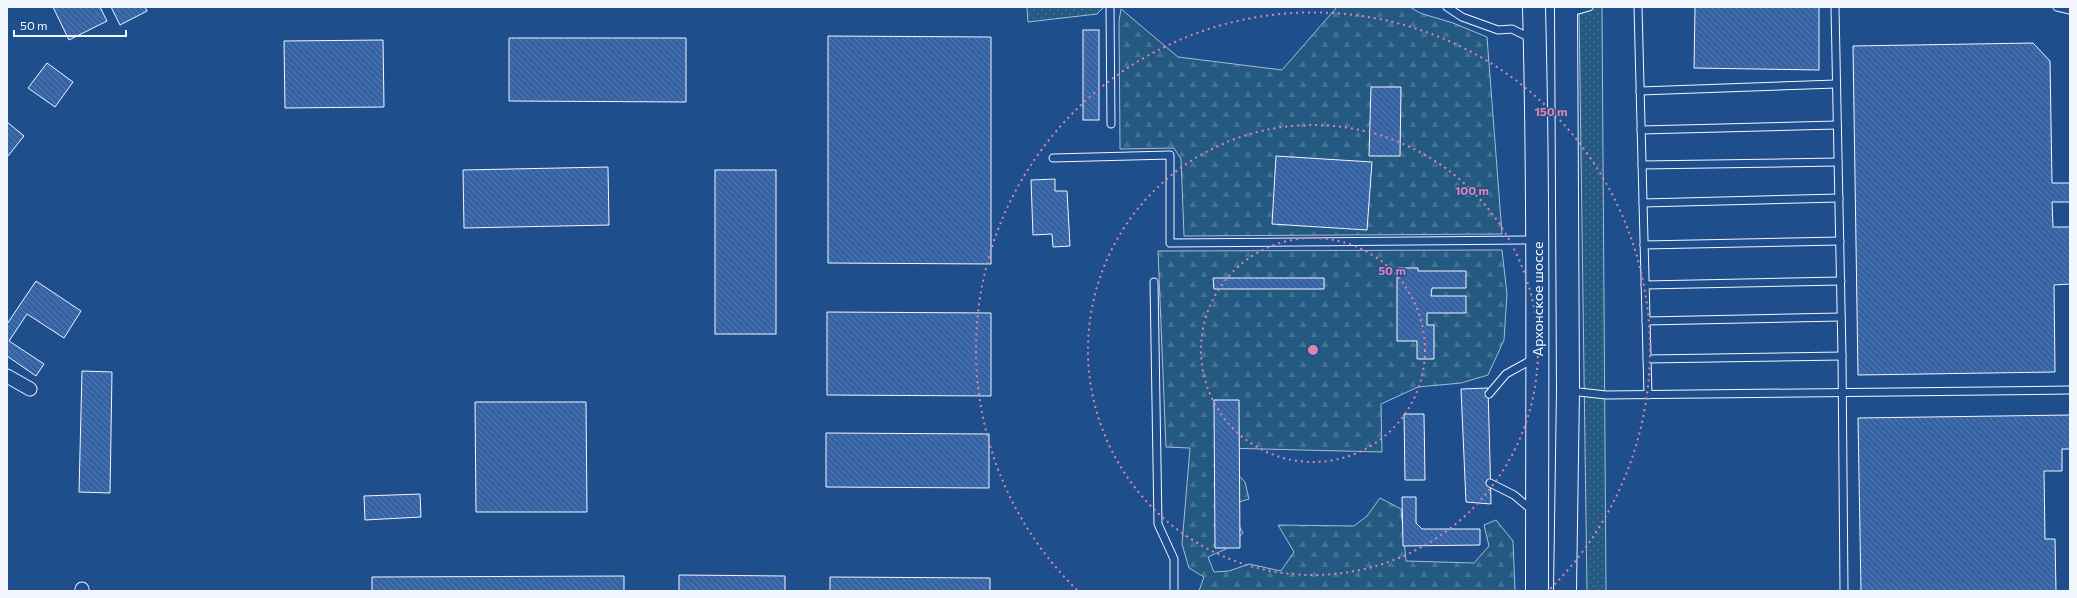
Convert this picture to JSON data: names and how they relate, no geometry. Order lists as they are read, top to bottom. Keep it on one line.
{"streets":{"highway":["Архонское шоссе"]},"scale_bar":"50 m","rings":["150 m","100 m","50 m"]}
